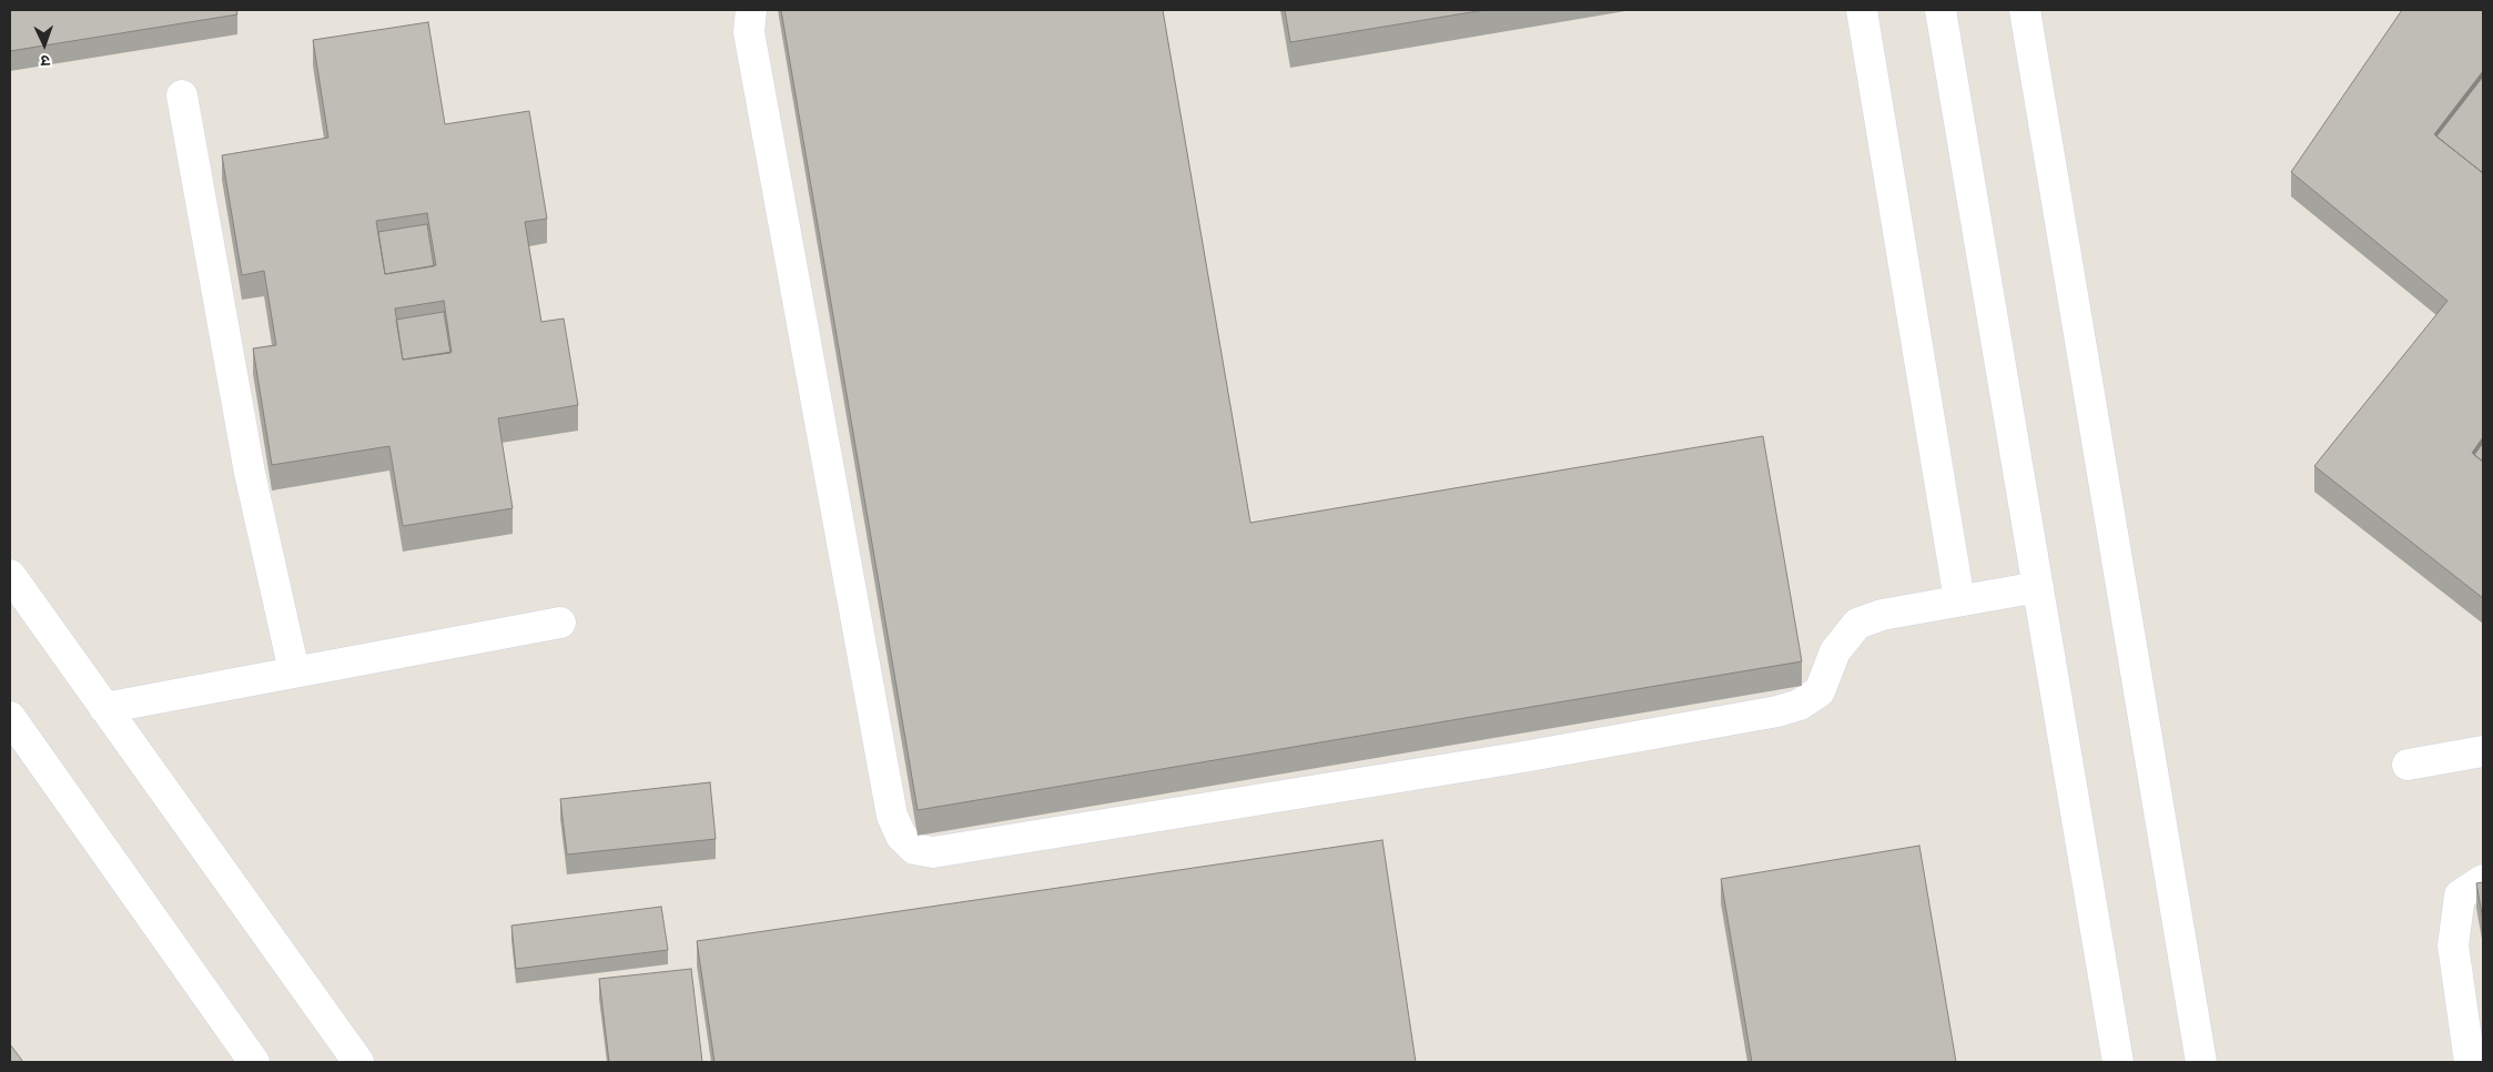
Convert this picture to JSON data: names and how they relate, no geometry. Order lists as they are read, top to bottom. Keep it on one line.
{"north":"bottom"}
